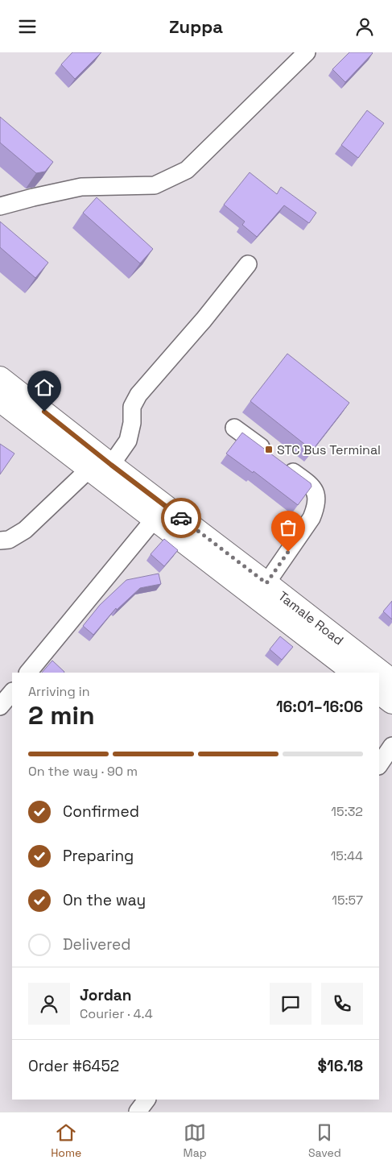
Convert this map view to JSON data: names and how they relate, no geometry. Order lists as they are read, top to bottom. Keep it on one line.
{"streets":{"highway":["Tamale Road"]},"places":{"transit":["STC Bus Terminal"]},"page":{"header":"Zuppa","heading":["2 min","Arriving in","16:01–16:06"],"panel":["Jordan","Courier · 4.4","Order #6452","$16.18"],"bar":"On the way · 90 m","list":[["Confirmed","15:32"],["Preparing","15:44"],["On the way","15:57"],"Delivered"],"tabs":["Home","Map","Saved"]}}
